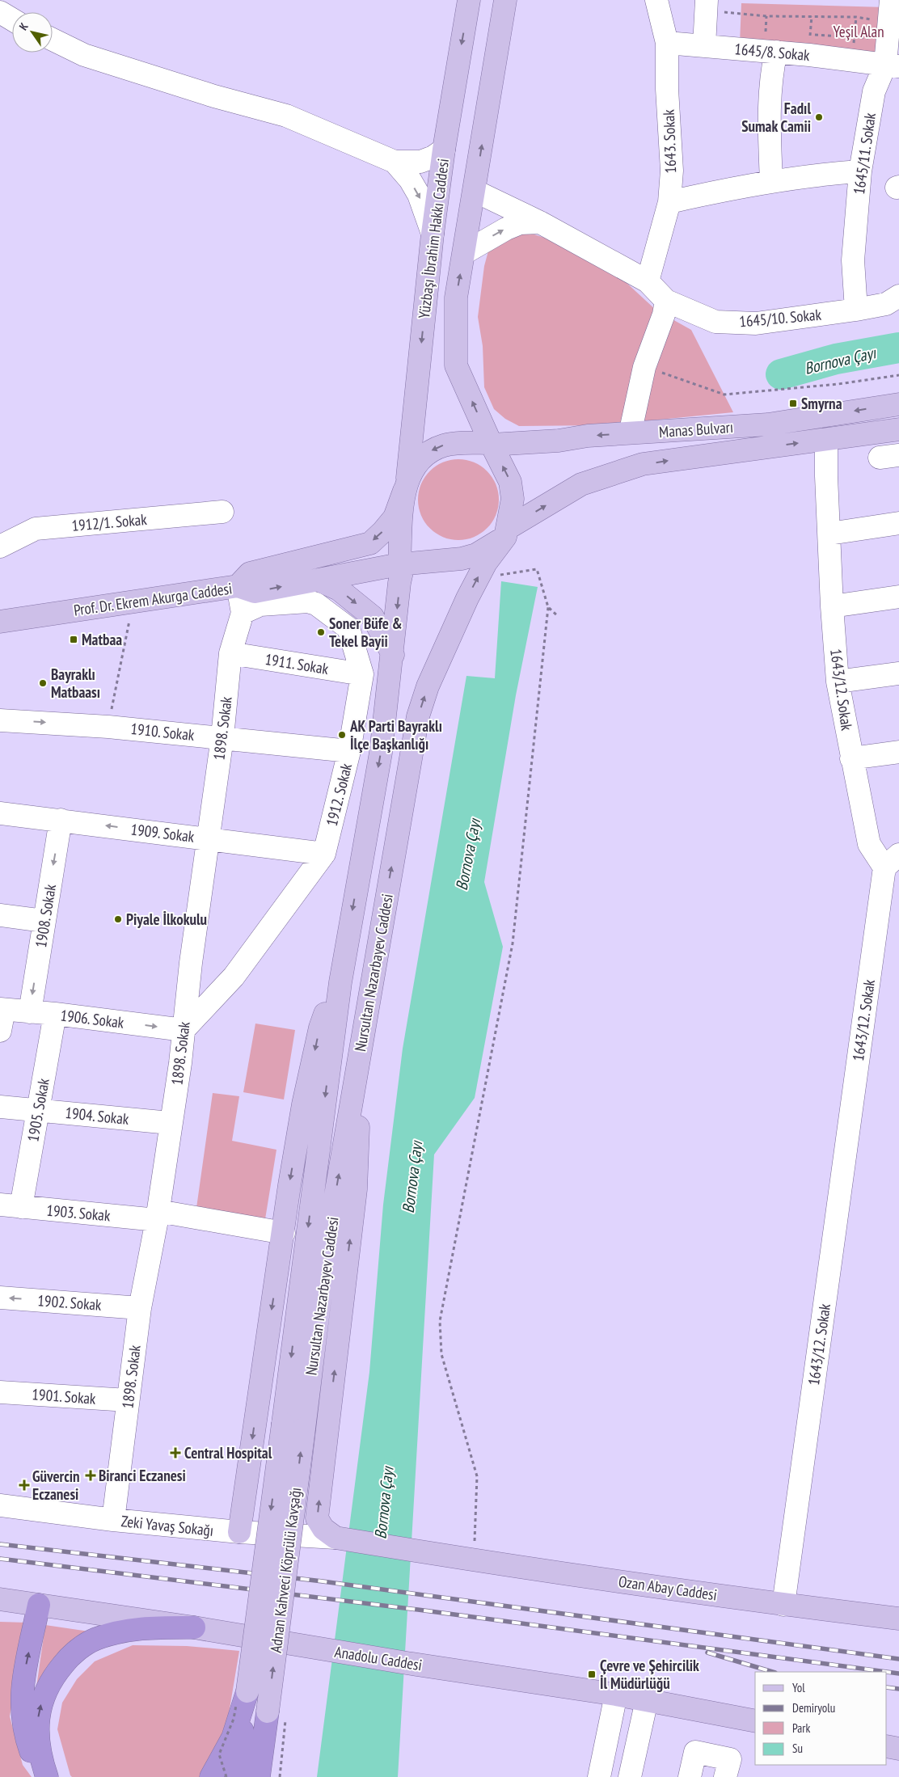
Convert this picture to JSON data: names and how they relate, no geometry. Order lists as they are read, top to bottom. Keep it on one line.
{"streets":{"main road":["Yüzbaşı İbrahim Hakkı Caddesi","Manas Bulvarı","Prof. Dr. Ekrem Akurga Caddesi","Nursultan Nazarbayev Caddesi","Adnan Kahveci Köprülü Kavşağı","Ozan Abay Caddesi","Anadolu Caddesi"],"street":["1645/8. Sokak","1643. Sokak","1645/11. Sokak","1645/10. Sokak","1912/1. Sokak","1911. Sokak","1643/12. Sokak","1898. Sokak","1910. Sokak","1912. Sokak","1909. Sokak","1908. Sokak","1906. Sokak","1905. Sokak","1904. Sokak","1903. Sokak","1902. Sokak","1901. Sokak","Zeki Yavaş Sokağı"]},"crossings":[["1645/8. Sokak","1643. Sokak"],["1645/8. Sokak","1645/11. Sokak"],["1643. Sokak","1645/10. Sokak"],["1645/11. Sokak","1645/10. Sokak"],["Yüzbaşı İbrahim Hakkı Caddesi","1645/10. Sokak"],["Yüzbaşı İbrahim Hakkı Caddesi","Manas Bulvarı"],["Yüzbaşı İbrahim Hakkı Caddesi","Prof. Dr. Ekrem Akurga Caddesi"],["Yüzbaşı İbrahim Hakkı Caddesi","Nursultan Nazarbayev Caddesi"],["Manas Bulvarı","Prof. Dr. Ekrem Akurga Caddesi"],["Manas Bulvarı","1643/12. Sokak"],["Manas Bulvarı","Nursultan Nazarbayev Caddesi"],["Prof. Dr. Ekrem Akurga Caddesi","1898. Sokak"],["Prof. Dr. Ekrem Akurga Caddesi","Nursultan Nazarbayev Caddesi"],["1911. Sokak","1898. Sokak"],["1911. Sokak","1912. Sokak"],["1643/12. Sokak","Ozan Abay Caddesi"],["1898. Sokak","1910. Sokak"],["1898. Sokak","1912. Sokak"],["1898. Sokak","1909. Sokak"],["1898. Sokak","1906. Sokak"],["1898. Sokak","1904. Sokak"],["1898. Sokak","1903. Sokak"],["1898. Sokak","1902. Sokak"],["1898. Sokak","1901. Sokak"],["1898. Sokak","Zeki Yavaş Sokağı"],["1910. Sokak","1912. Sokak"],["1912. Sokak","1909. Sokak"],["1912. Sokak","1906. Sokak"],["1909. Sokak","1908. Sokak"],["1908. Sokak","1906. Sokak"],["Nursultan Nazarbayev Caddesi","Adnan Kahveci Köprülü Kavşağı"],["1906. Sokak","1905. Sokak"],["1905. Sokak","1904. Sokak"],["1905. Sokak","1903. Sokak"],["Zeki Yavaş Sokağı","Ozan Abay Caddesi"]],"one_way":["1909. Sokak","1908. Sokak","1906. Sokak","1902. Sokak"],"water":["Bornova Çayı"],"parks":["Yeşil Alan"],"places":{"other":["Fadıl Sumak Camii","Soner Büfe & Tekel Bayii","Bayraklı Matbaası","AK Parti Bayraklı İlçe Başkanlığı","Piyale İlkokulu"],"transit":["Smyrna","Matbaa","Çevre ve Şehircilik İl Müdürlüğü"],"health":["Central Hospital","Biranci Eczanesi","Güvercin Eczanesi"]},"legend":["Yol","Demiryolu","Park","Su"],"north":"top left"}
